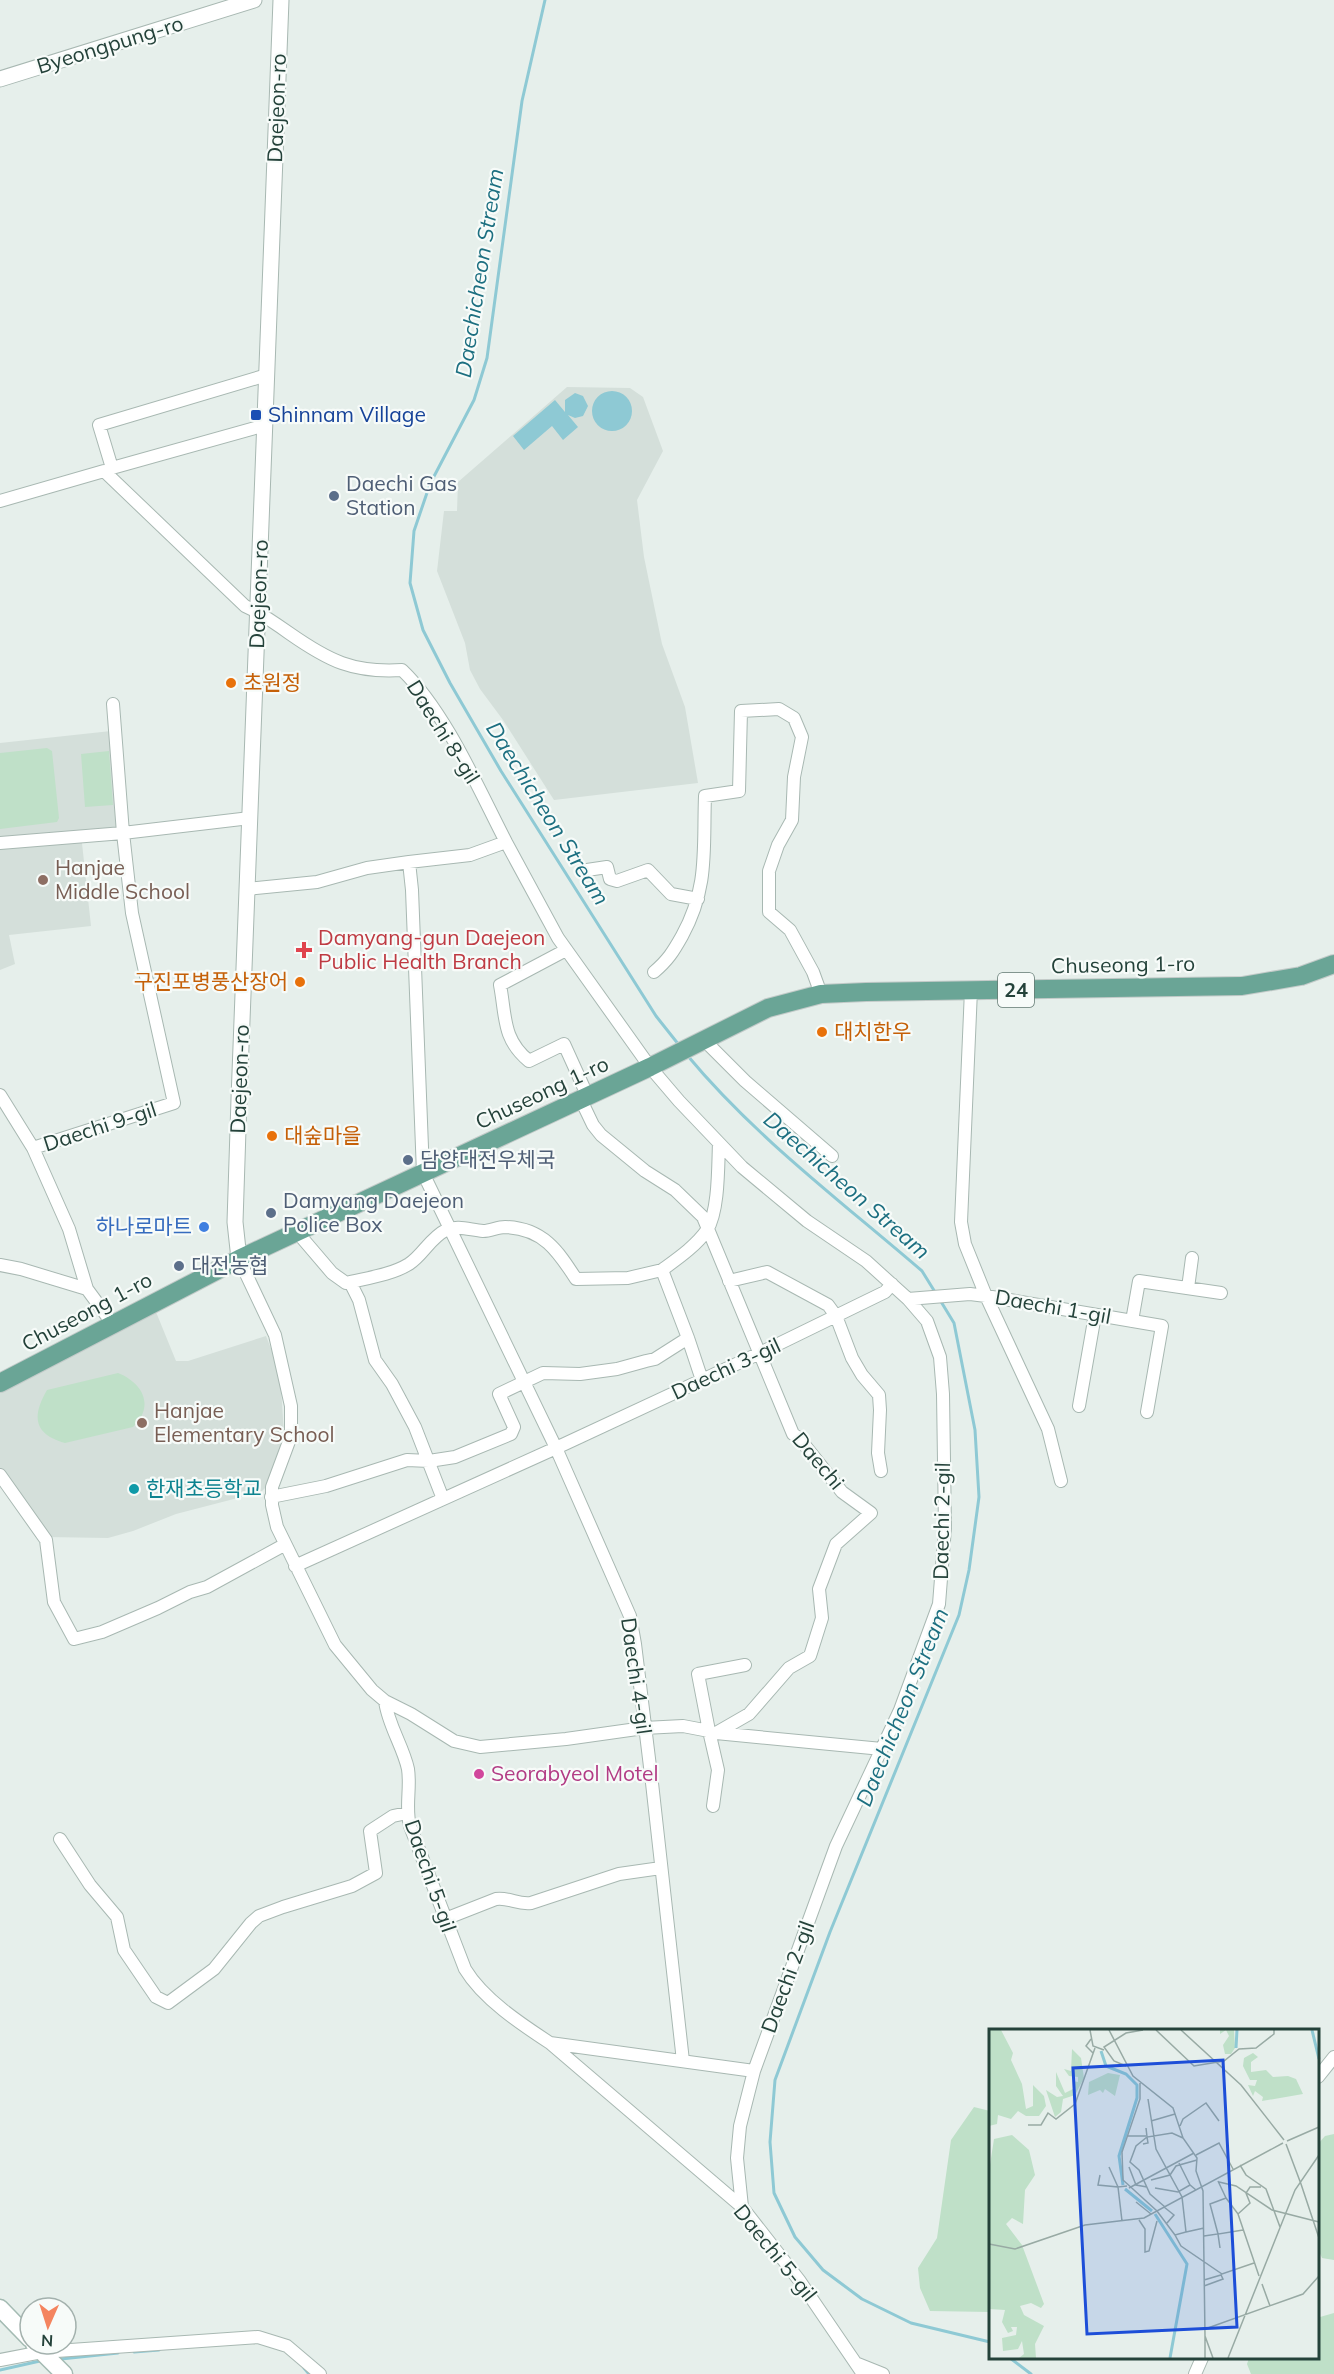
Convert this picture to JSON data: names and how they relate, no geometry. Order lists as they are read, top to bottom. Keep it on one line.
{"streets":{"main road":["Chuseong 1-ro","24"],"street":["Byeongpung-ro","Daejeon-ro","Daechi 8-gil","Daechi 9-gil","Daechi 1-gil","Daechi 3-gil","Daechi","Daechi 2-gil","Daechi 4-gil","Daechi 5-gil"]},"crossings":[["Daejeon-ro","Daechi 8-gil"],["Daejeon-ro","Chuseong 1-ro"],["Daechi 8-gil","Chuseong 1-ro"],["Daechi 8-gil","24"],["Daechi 8-gil","Daechi"],["Daechi 8-gil","Daechi 2-gil"],["Chuseong 1-ro","24"],["Chuseong 1-ro","Daechi 9-gil"],["Chuseong 1-ro","Daechi 1-gil"],["Chuseong 1-ro","Daechi"],["Chuseong 1-ro","Daechi 2-gil"],["Chuseong 1-ro","Daechi 4-gil"],["24","Daechi 2-gil"],["Daechi 3-gil","Daechi"],["Daechi 3-gil","Daechi 2-gil"],["Daechi 3-gil","Daechi 4-gil"],["Daechi 2-gil","Daechi 5-gil"]],"water":["Daechicheon Stream"],"places":{"transit":["Shinnam Village"],"other":["Daechi Gas Station","초원정","Hanjae Middle School","구진포병풍산장어","대치한우","대숲마을","담양대전우체국","Damyang Daejeon Police Box","하나로마트","대전농협","Hanjae Elementary School","한재초등학교","Seorabyeol Motel"],"health":["Damyang-gun Daejeon Public Health Branch"]},"north":"bottom"}
